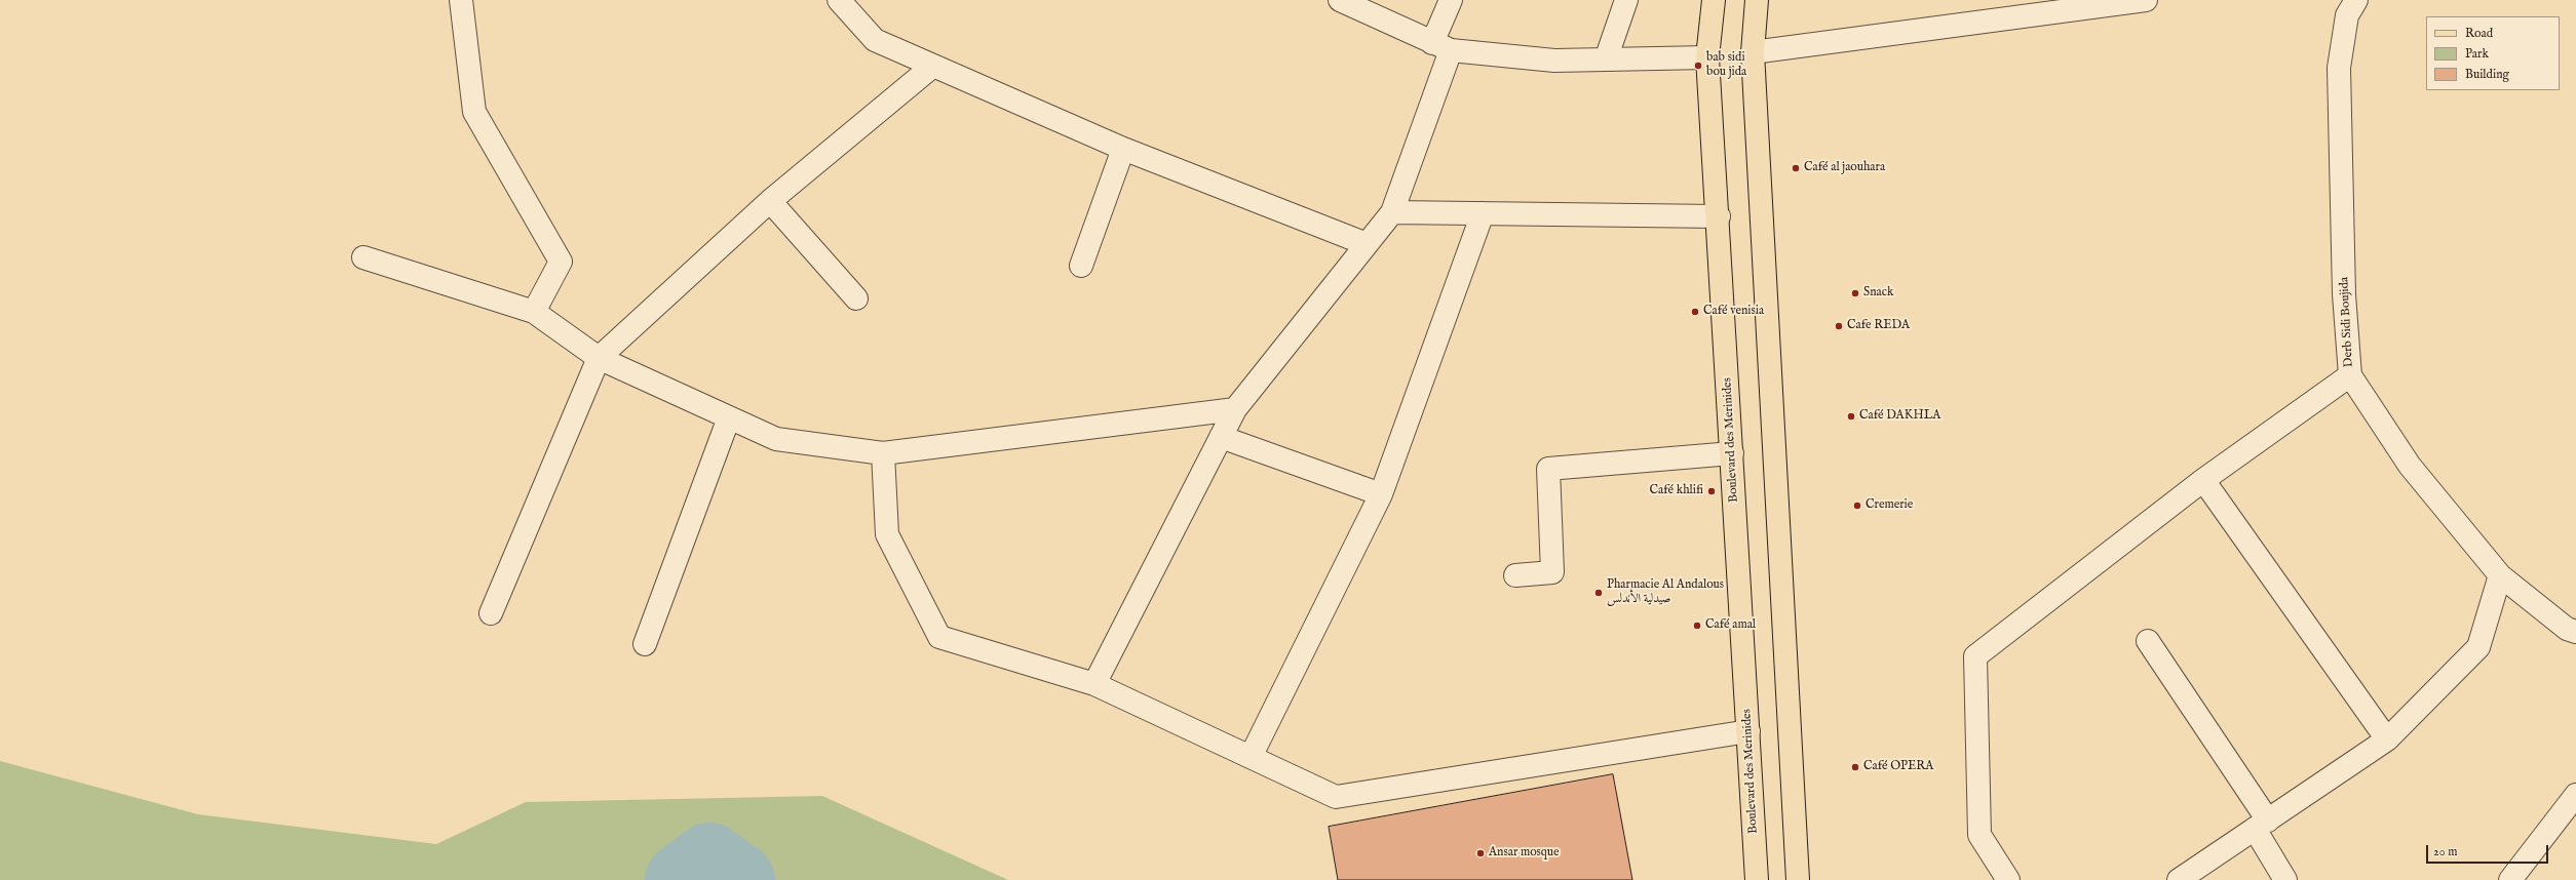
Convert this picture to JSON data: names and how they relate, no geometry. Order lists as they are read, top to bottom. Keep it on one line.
{"streets":{"main road":["Boulevard des Merinides"],"street":["Derb Sidi Boujida"]},"places":["bab sidi bou jida","Café al jaouhara","Snack","Café venisia","Cafe REDA","Café DAKHLA","Café khlifi","Cremerie","Pharmacie Al Andalous صيدلية الأندلس","Café amal","Café OPERA","Ansar mosque"],"legend":["Road","Park","Building"],"scale_bar":"20 m"}
